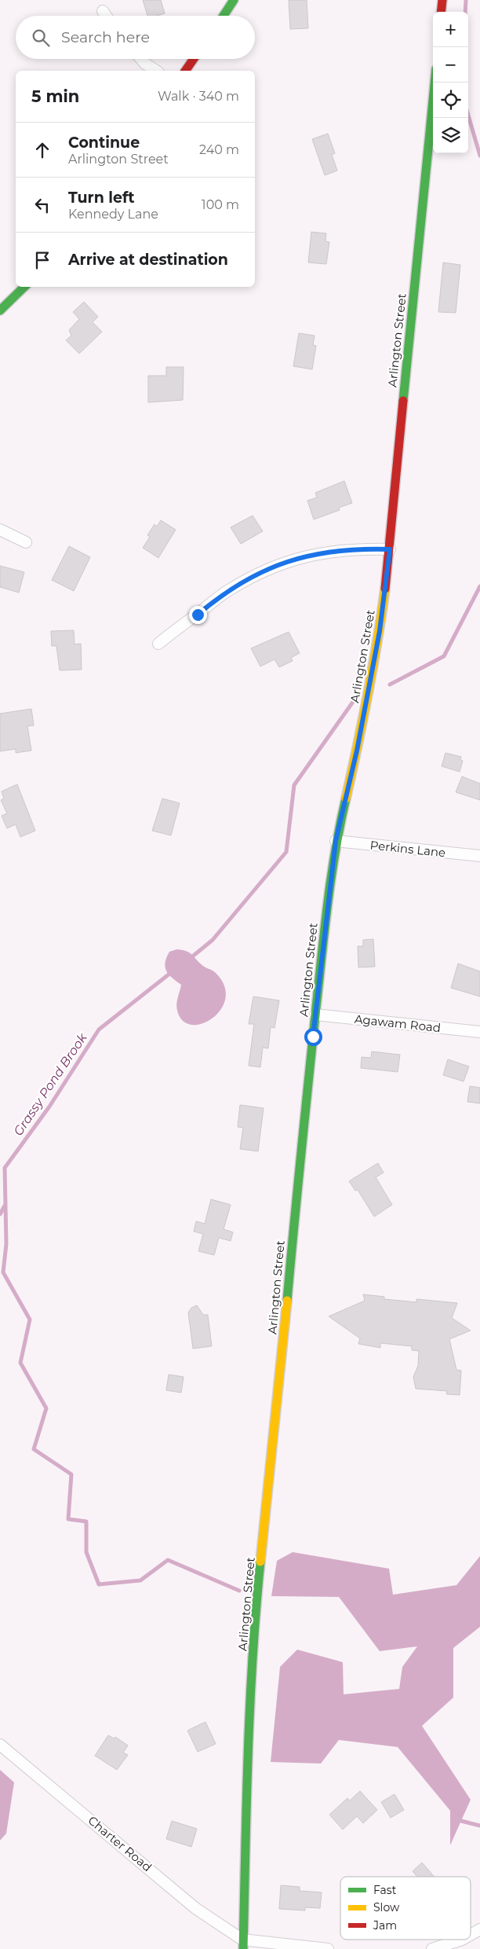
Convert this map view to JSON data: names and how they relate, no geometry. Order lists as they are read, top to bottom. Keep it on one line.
{"streets":{"street":["Arlington Street","Perkins Lane","Agawam Road","Charter Road"]},"crossings":[["Arlington Street","Perkins Lane"],["Arlington Street","Agawam Road"],["Arlington Street","Charter Road"]],"water":["Grassy Pond Brook"],"legend":["Fast","Slow","Jam"],"page":{"map_buttons":["+","−"],"search":"Search here","heading":["5 min","Walk · 340 m"],"list":[["Continue","Arlington Street","240 m"],["Turn left","Kennedy Lane","100 m"],"Arrive at destination"]}}
